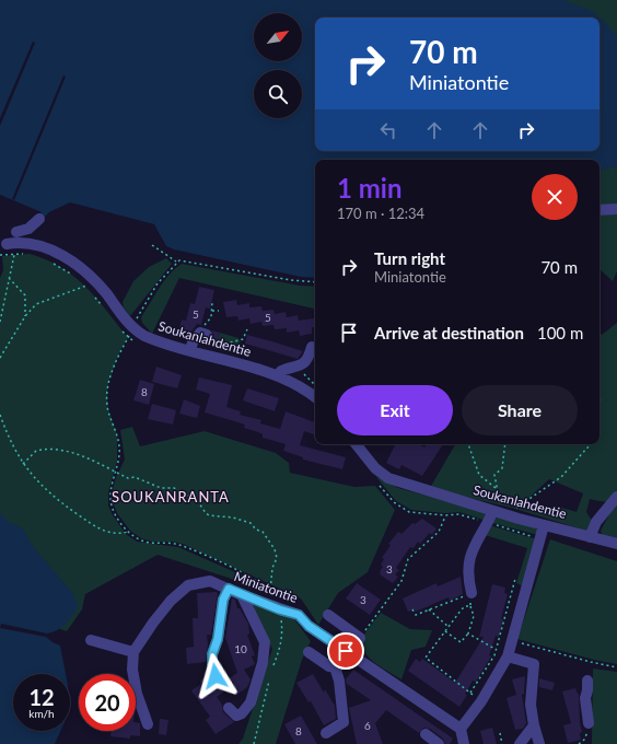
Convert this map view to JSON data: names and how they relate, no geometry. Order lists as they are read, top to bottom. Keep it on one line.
{"streets":{"street":["Soukanlahdentie","Miniatontie"]},"crossings":[["Soukanlahdentie","Miniatontie"]],"districts":["SOUKANRANTA"],"house_numbers":["5","5","8","3","3","10","6","8"],"north":"top right","page":{"turn":["70 m","Miniatontie"],"heading":["1 min","170 m · 12:34"],"list":[{"name":"Turn right","note":"Miniatontie","value":"70 m"},{"name":"Arrive at destination","value":"100 m"}],"buttons":["Exit","Share"],"speed":"12 km/h","limit":"20"}}
